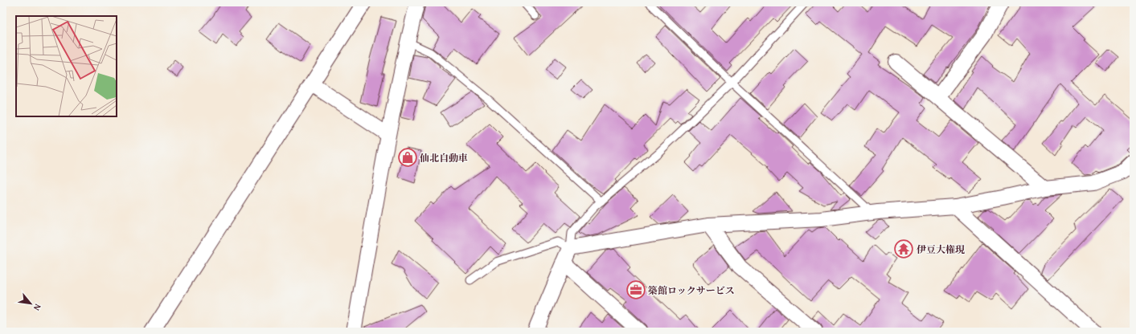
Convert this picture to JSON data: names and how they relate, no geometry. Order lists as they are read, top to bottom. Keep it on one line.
{"places":{"shop":["仙北自動車"],"temple":["伊豆大権現"],"office":["築館ロックサービス"]},"north":"bottom right"}
